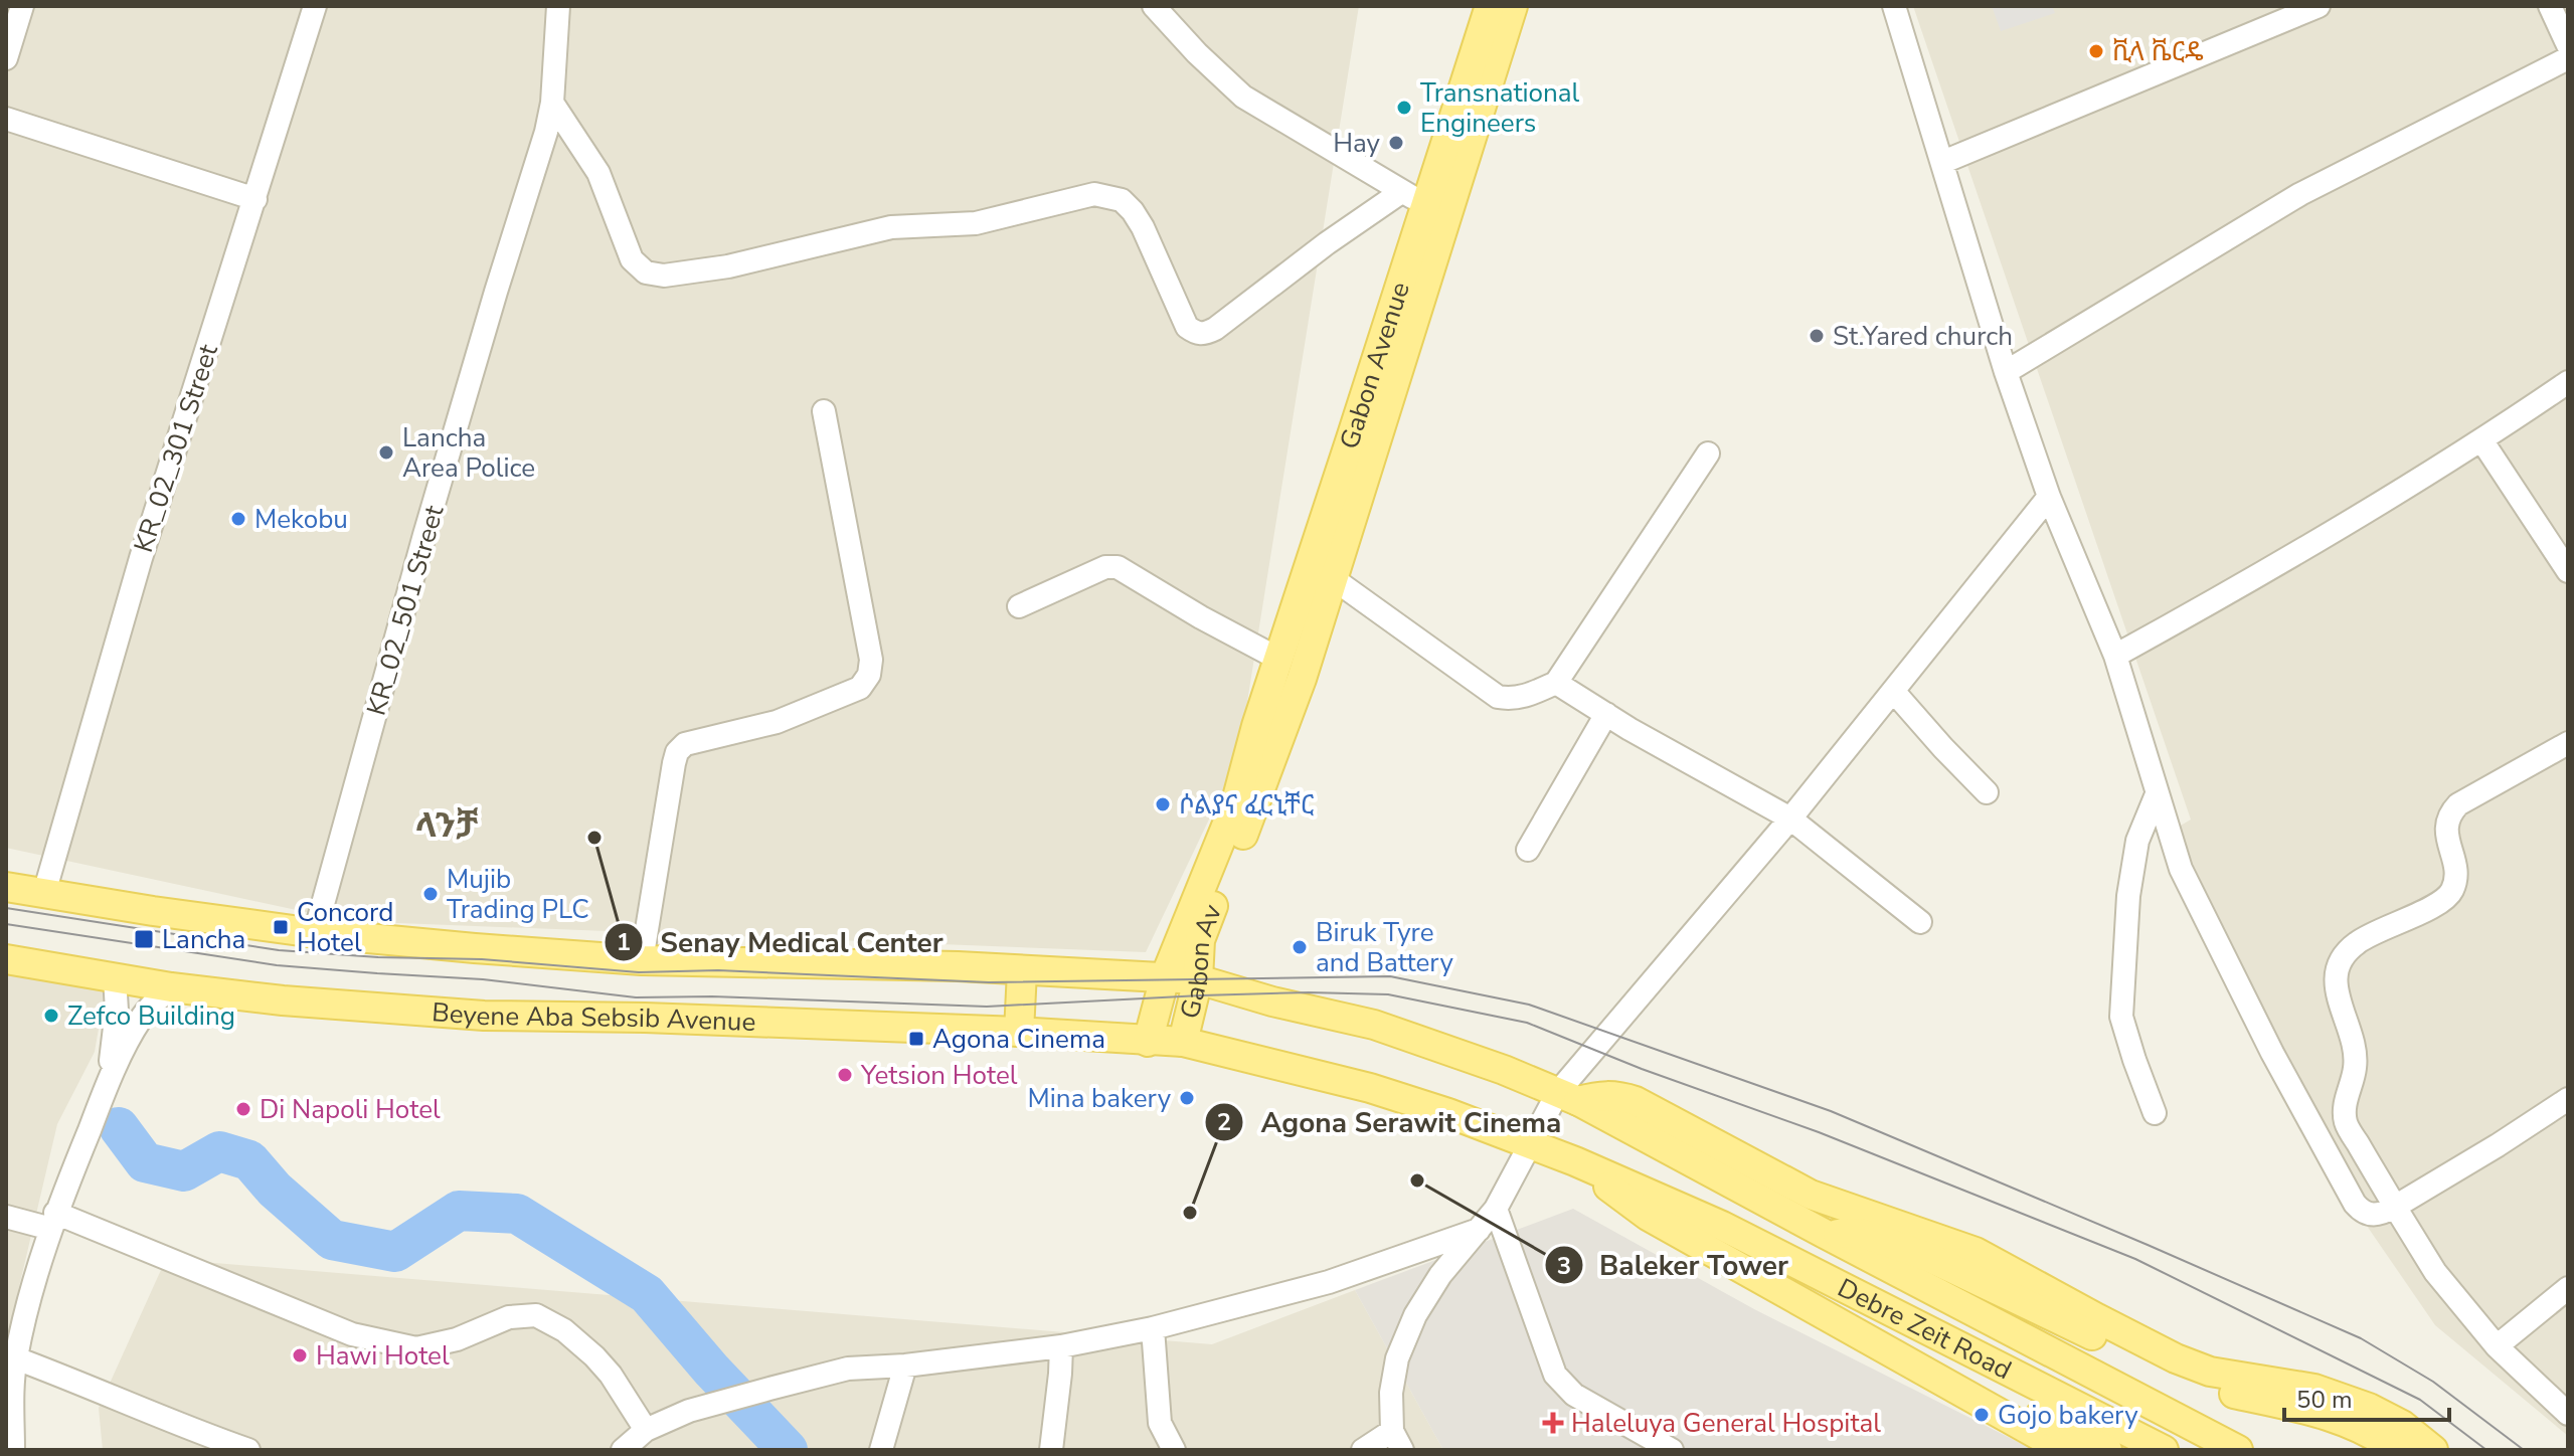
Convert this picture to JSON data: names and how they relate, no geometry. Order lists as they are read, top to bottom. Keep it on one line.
{"streets":{"main road":["Gabon Avenue","Gabon Av","Beyene Aba Sebsib Avenue","Debre Zeit Road"],"street":["KR_02_301 Street","KR_02_501 Street"]},"crossings":[["Gabon Avenue","Gabon Av"],["Gabon Av","Beyene Aba Sebsib Avenue"],["Gabon Av","Debre Zeit Road"],["Beyene Aba Sebsib Avenue","Debre Zeit Road"]],"districts":["ላንቻ"],"places":{"other":["ቪላ ቬርዴ","Transnational Engineers","Hay","St.Yared church","Lancha Area Police","Mekobu","ሶልያና ፈርኒቸር","Senay Medical Center","Mujib Trading PLC","Biruk Tyre and Battery","Zefco Building","Yetsion Hotel","Mina bakery","Di Napoli Hotel","Baleker Tower","Agona Serawit Cinema","Hawi Hotel","Gojo bakery"],"transit":["Concord Hotel","Lancha","Agona Cinema"],"health":["Haleluya General Hospital"]},"scale_bar":"50 m"}
